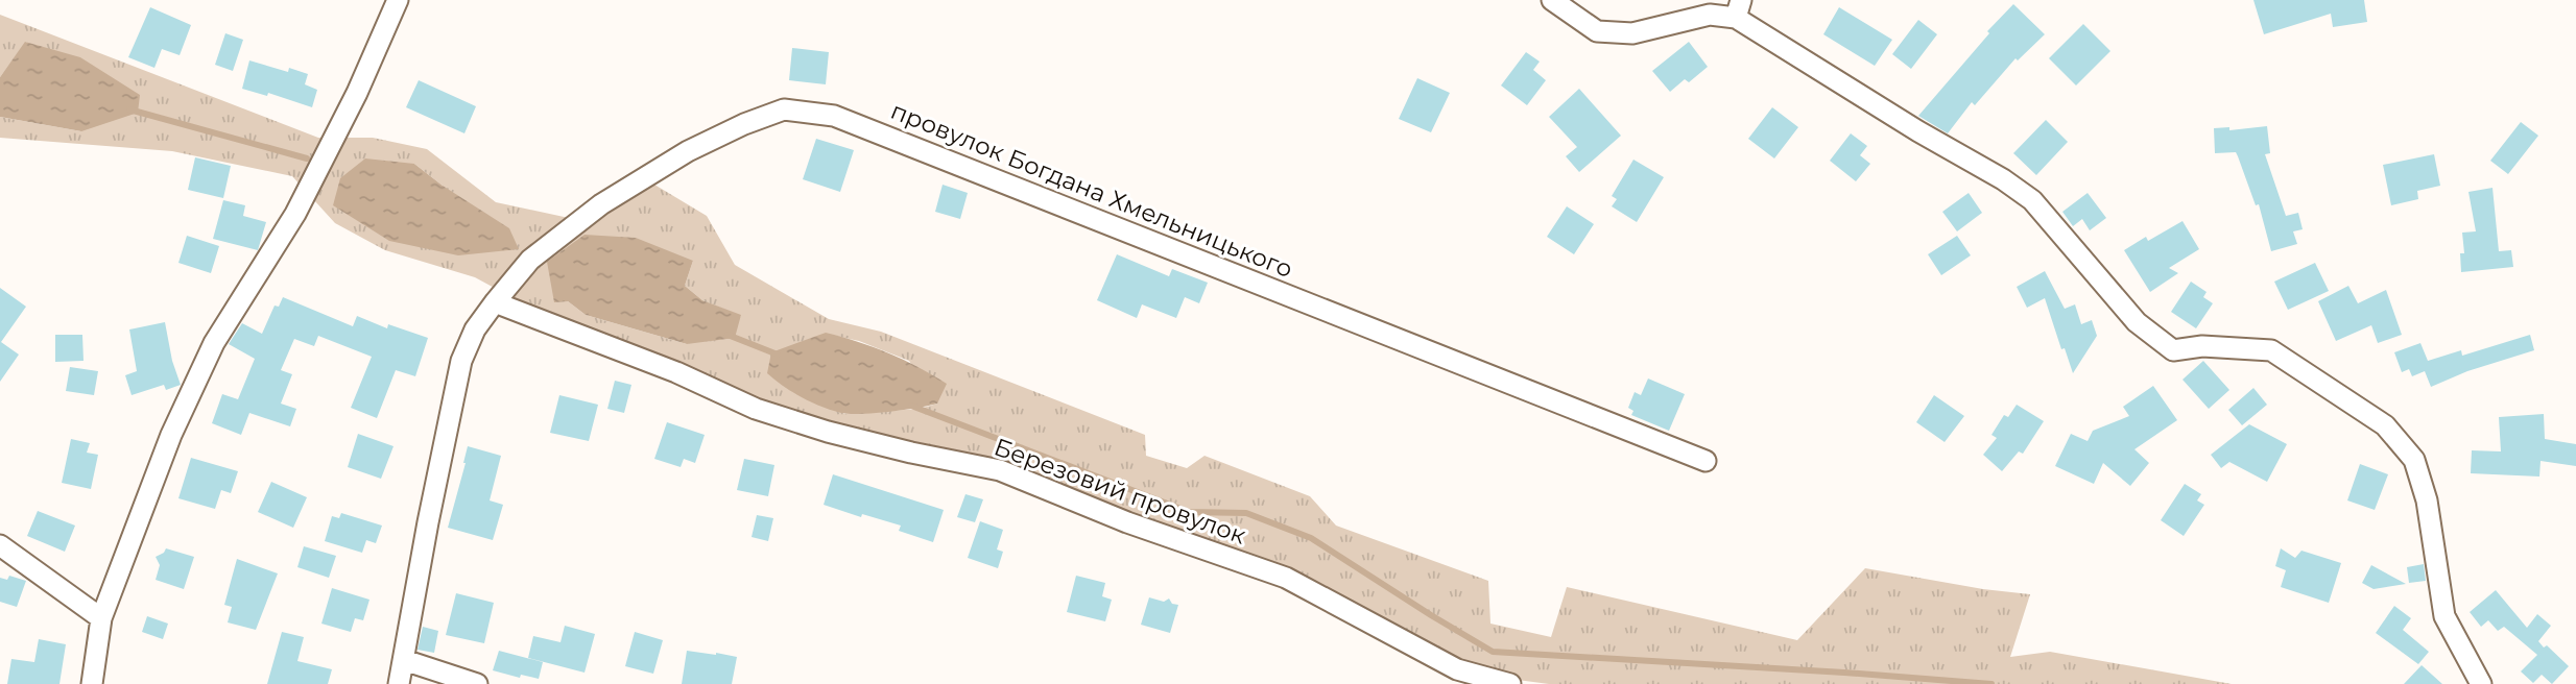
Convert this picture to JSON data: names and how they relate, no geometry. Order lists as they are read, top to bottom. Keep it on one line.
{"streets":{"street":["провулок Богдана Хмельницького","Березовий провулок"]},"crossings":[["провулок Богдана Хмельницького","Березовий провулок"]]}
